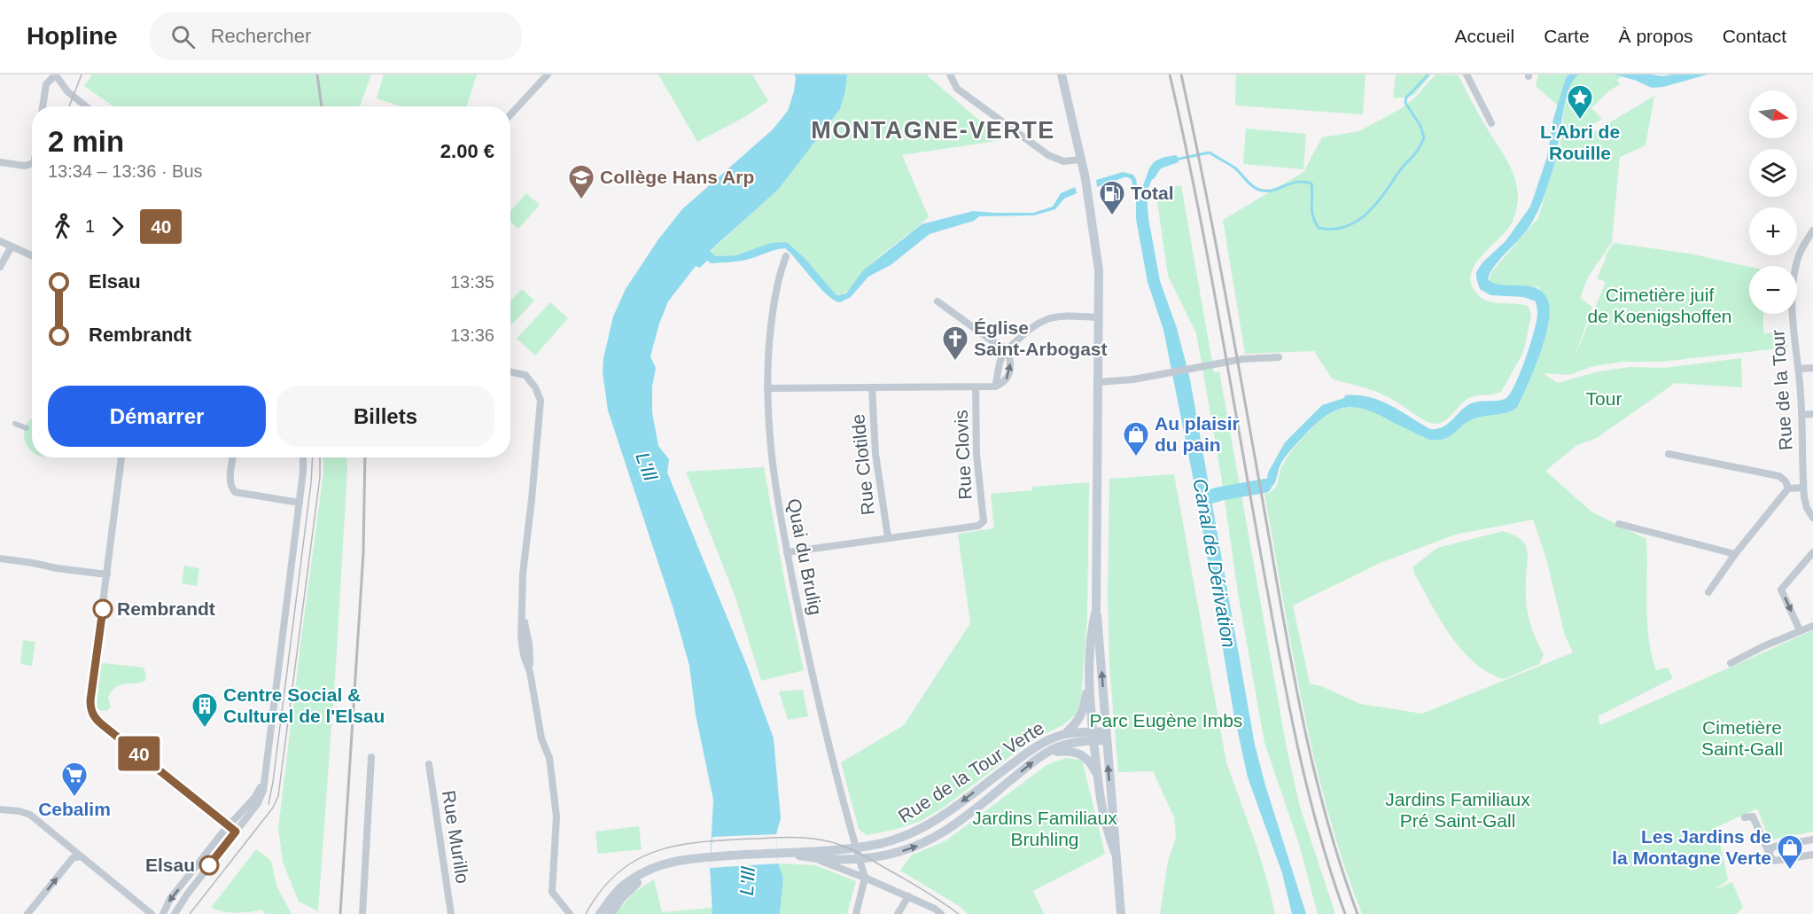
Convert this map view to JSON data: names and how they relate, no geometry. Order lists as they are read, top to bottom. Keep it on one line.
{"streets":{"main road":["Rue de la Tour Verte"],"street":["Rue de la Tour","Rue Clovis","Rue Clotilde","Quai du Brulig","Rue Murillo"]},"crossings":[["Rue Clovis","Rue Clotilde"],["Quai du Brulig","Rue de la Tour Verte"]],"districts":["MONTAGNE-VERTE"],"water":["L'Ill","Canal de Dérivation"],"parks":["Cimetière juif de Koenigshoffen","Tour","Parc Eugène Imbs","Cimetière Saint-Gall","Jardins Familiaux Pré Saint-Gall","Jardins Familiaux Bruhling"],"places":{"place":["L'Abri de Rouille"],"school or university":["Collège Hans Arp"],"fuel station":["Total"],"church":["Église Saint-Arbogast"],"shop":["Au plaisir du pain","Les Jardins de la Montagne Verte"],"other":["Rembrandt","Elsau"],"building":["Centre Social & Culturel de l'Elsau"],"supermarket":["Cebalim"]},"lines":["bus line 40"],"north":"right","page":{"header":"Hopline","search":"Rechercher","nav":["Accueil","Carte","À propos","Contact"],"on_map":"40","map_buttons":["+","−"],"heading":["2 min","13:34 – 13:36 · Bus","2.00 €"],"legs":["1","40"],"list":[{"name":"Elsau","value":"13:35"},{"name":"Rembrandt","value":"13:36"}],"buttons":["Démarrer","Billets"]}}
